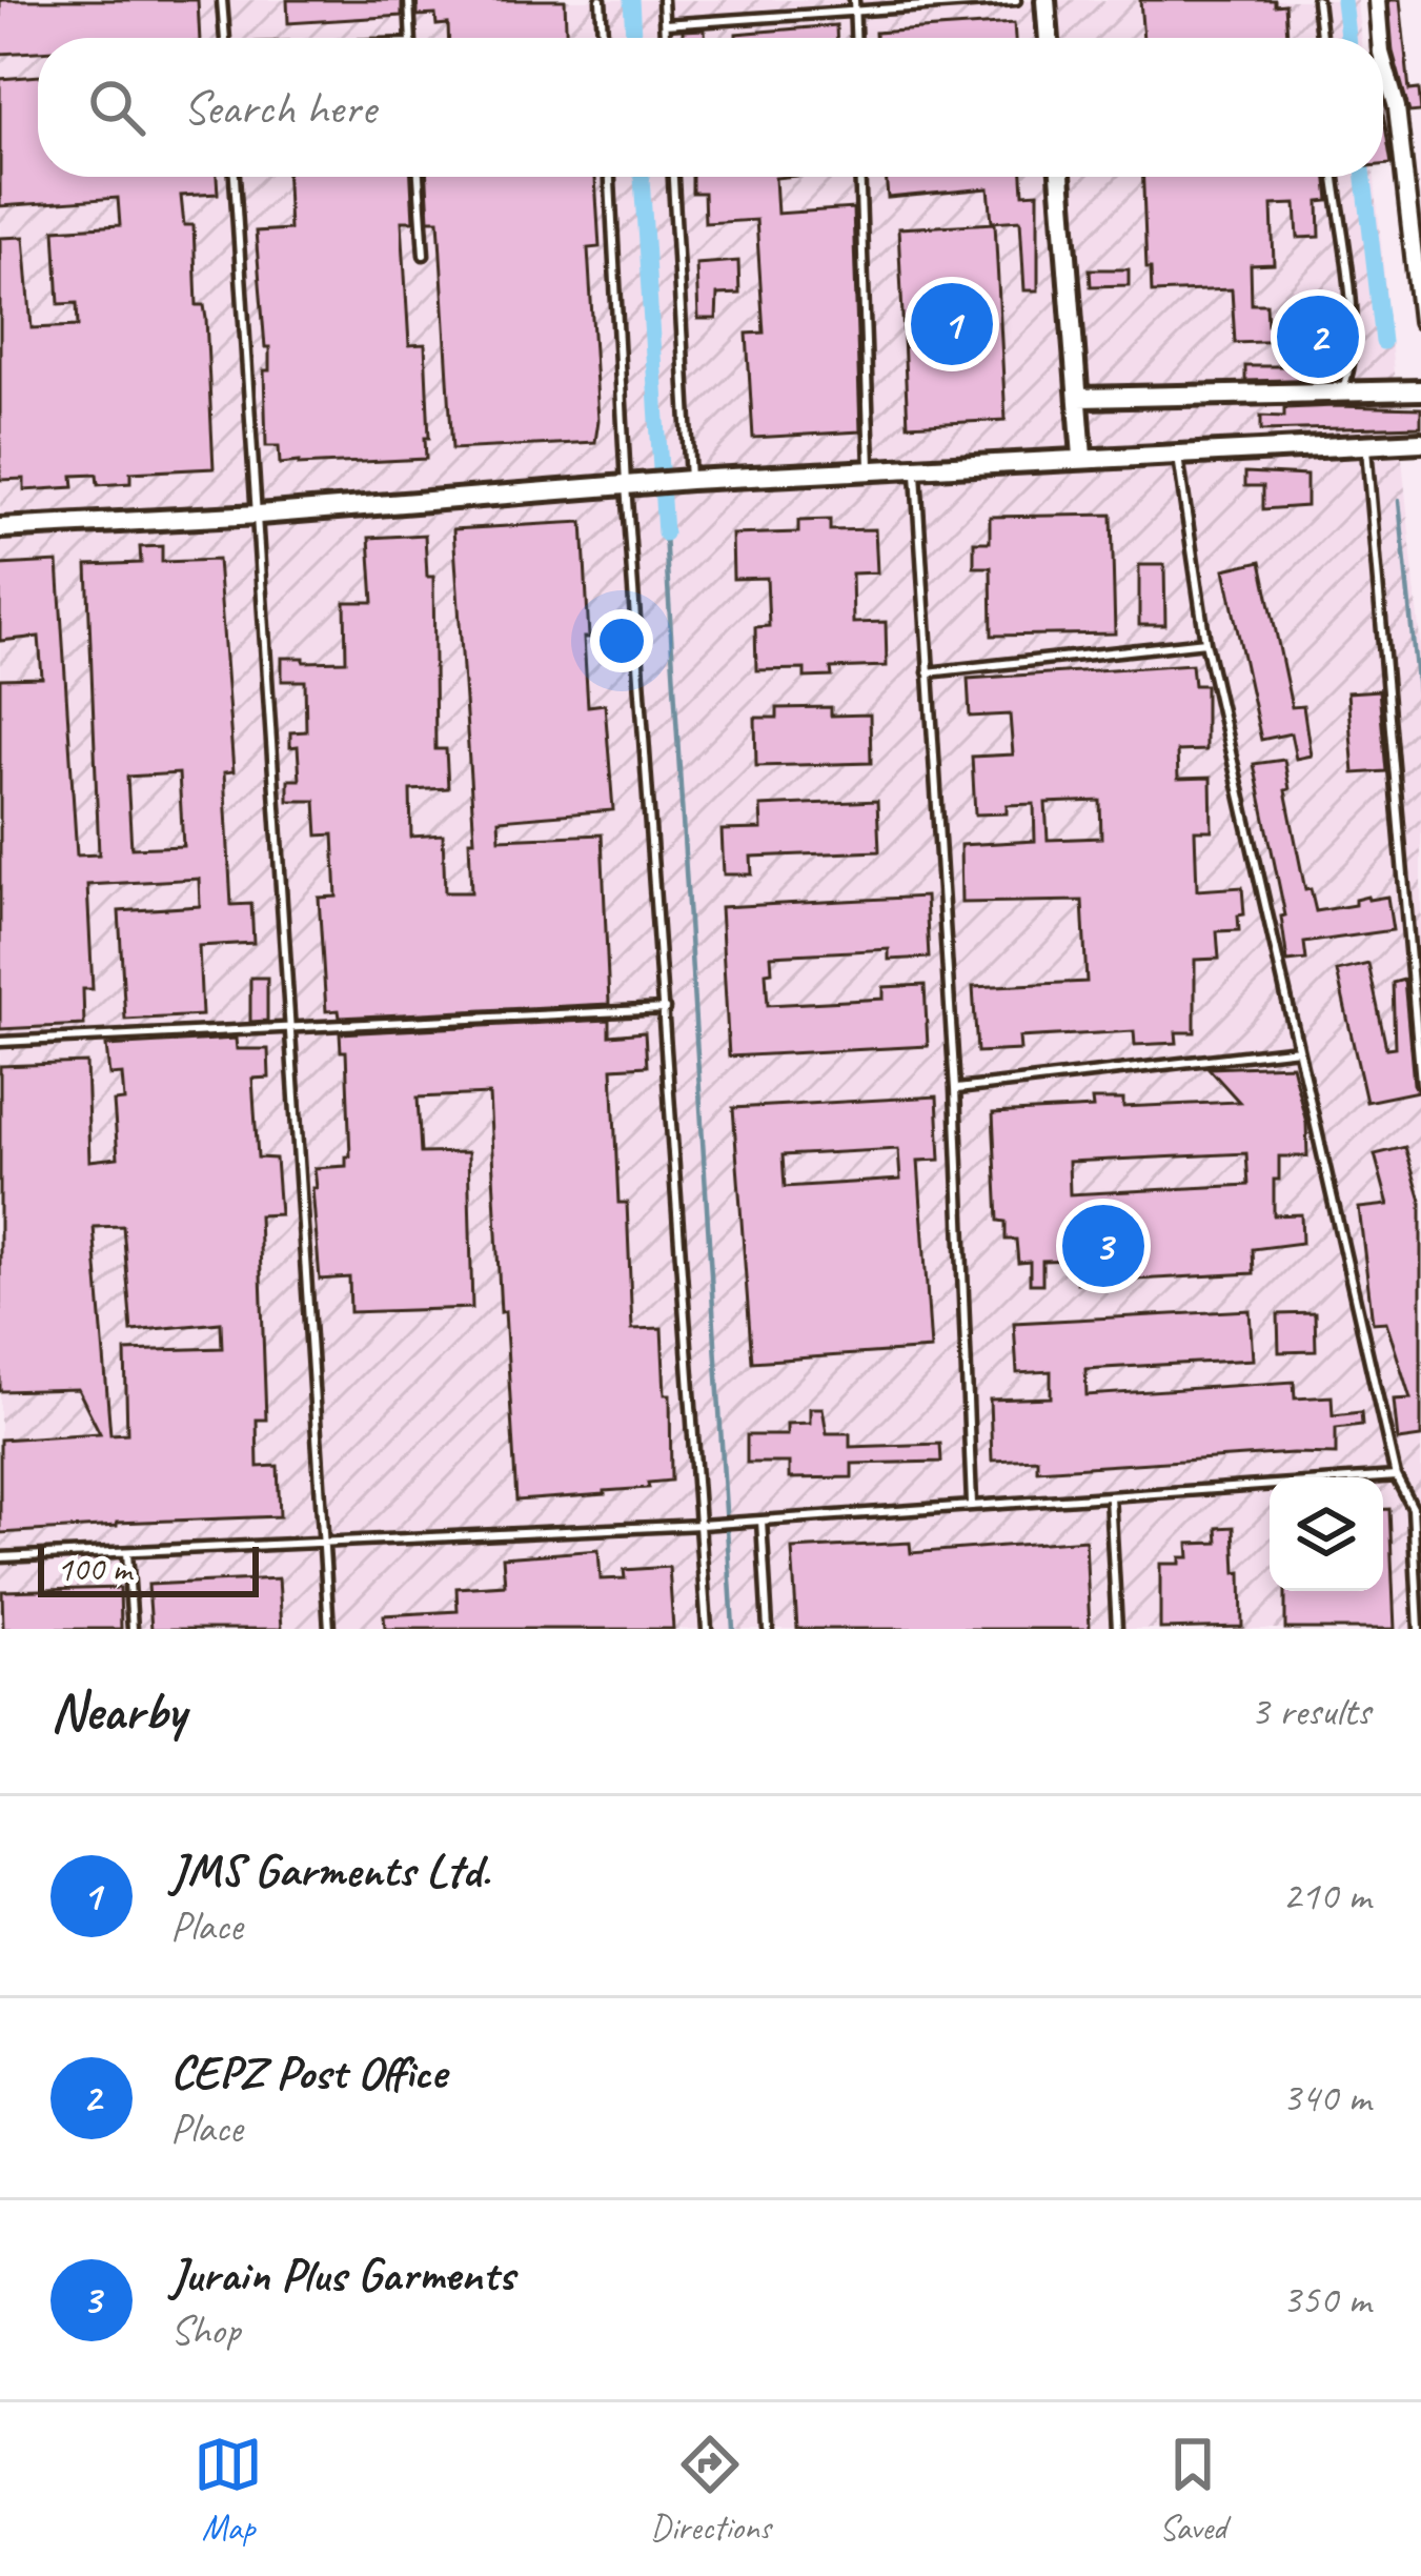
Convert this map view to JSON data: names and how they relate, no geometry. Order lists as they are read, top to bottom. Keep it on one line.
{"scale_bar":"100 m","page":{"search":"Search here","pins":["1","2","3"],"scale":"100 m","heading":["Nearby","3 results"],"list":[{"mark":"1","name":"JMS Garments Ltd.","note":"Place","value":"210 m"},{"mark":"2","name":"CEPZ Post Office","note":"Place","value":"340 m"},{"mark":"3","name":"Jurain Plus Garments","note":"Shop","value":"350 m"}],"nav":["Map","Directions","Saved"]}}
